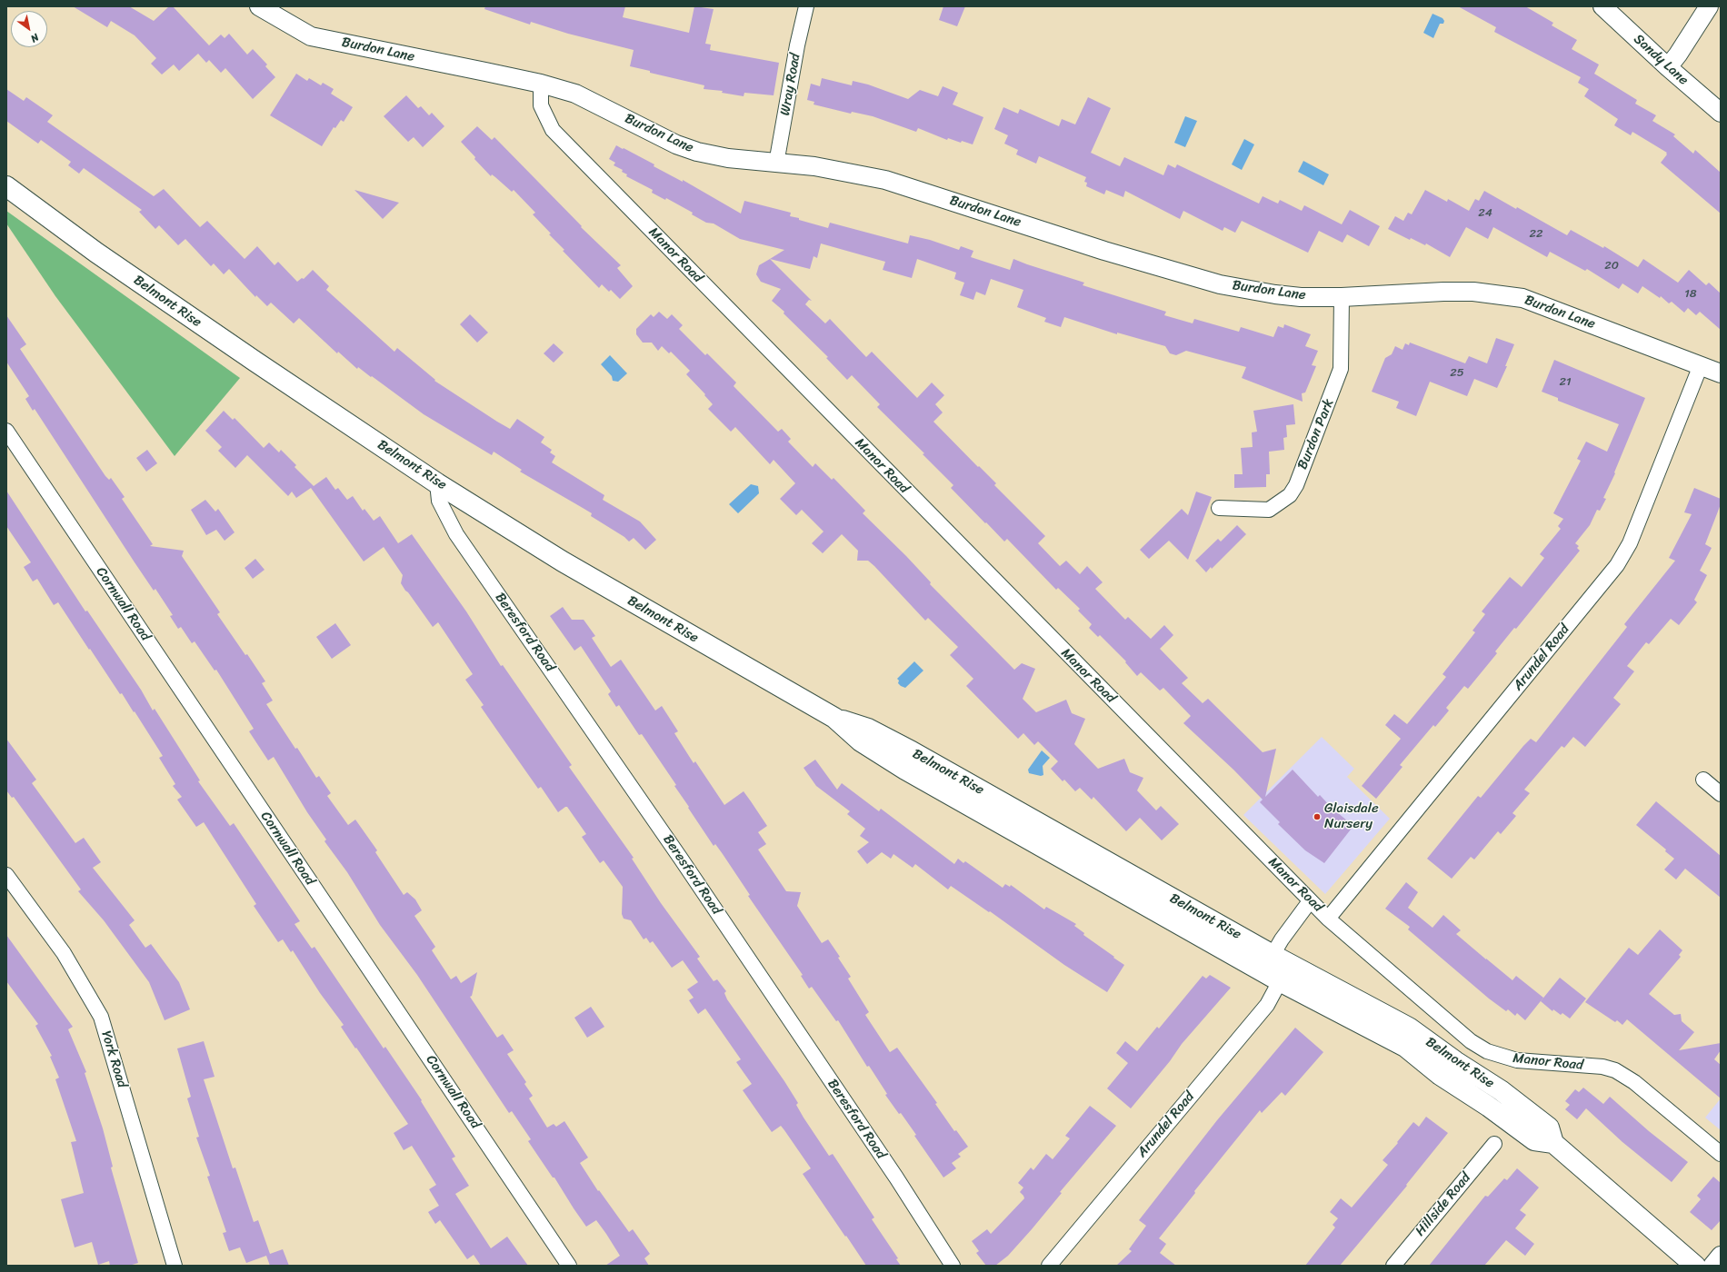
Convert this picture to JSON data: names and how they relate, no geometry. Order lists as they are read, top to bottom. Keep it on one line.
{"streets":{"highway":["Belmont Rise"],"street":["Burdon Lane","Sandy Lane","Wray Road","Manor Road","Burdon Park","Cornwall Road","Beresford Road","Arundel Road","York Road","Hillside Road"]},"crossings":[["Burdon Lane","Wray Road"],["Burdon Lane","Manor Road"],["Burdon Lane","Burdon Park"],["Burdon Lane","Arundel Road"],["Manor Road","Arundel Road"],["Belmont Rise","Beresford Road"],["Belmont Rise","Arundel Road"]],"places":["Glaisdale Nursery"],"house_numbers":["24","22","20","18","25","21"],"north":"bottom right"}
